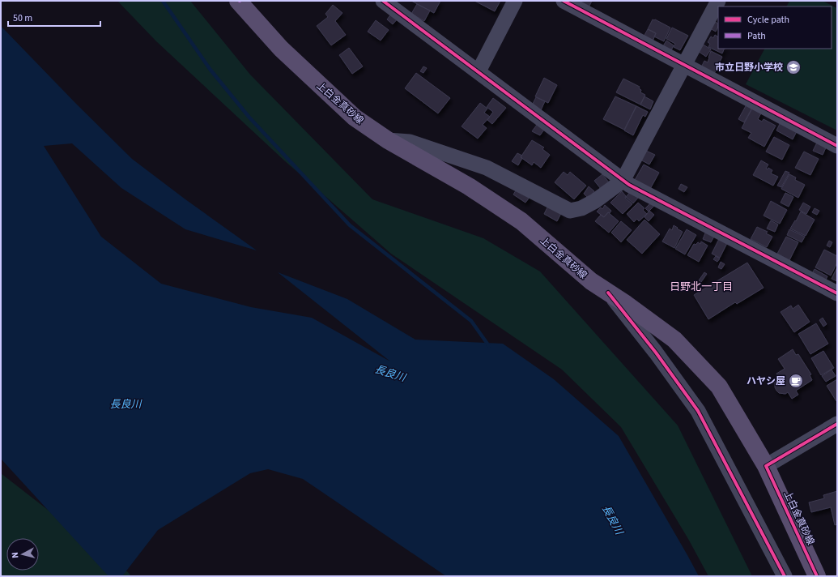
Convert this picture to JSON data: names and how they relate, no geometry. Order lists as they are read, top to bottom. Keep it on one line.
{"streets":{"main road":["上白金真砂線"]},"districts":["日野北一丁目"],"water":["長良川"],"places":{"school or university":["市立日野小学校"],"cafe":["ハヤシ屋"]},"legend":["Cycle path","Path"],"scale_bar":"50 m","north":"left"}
